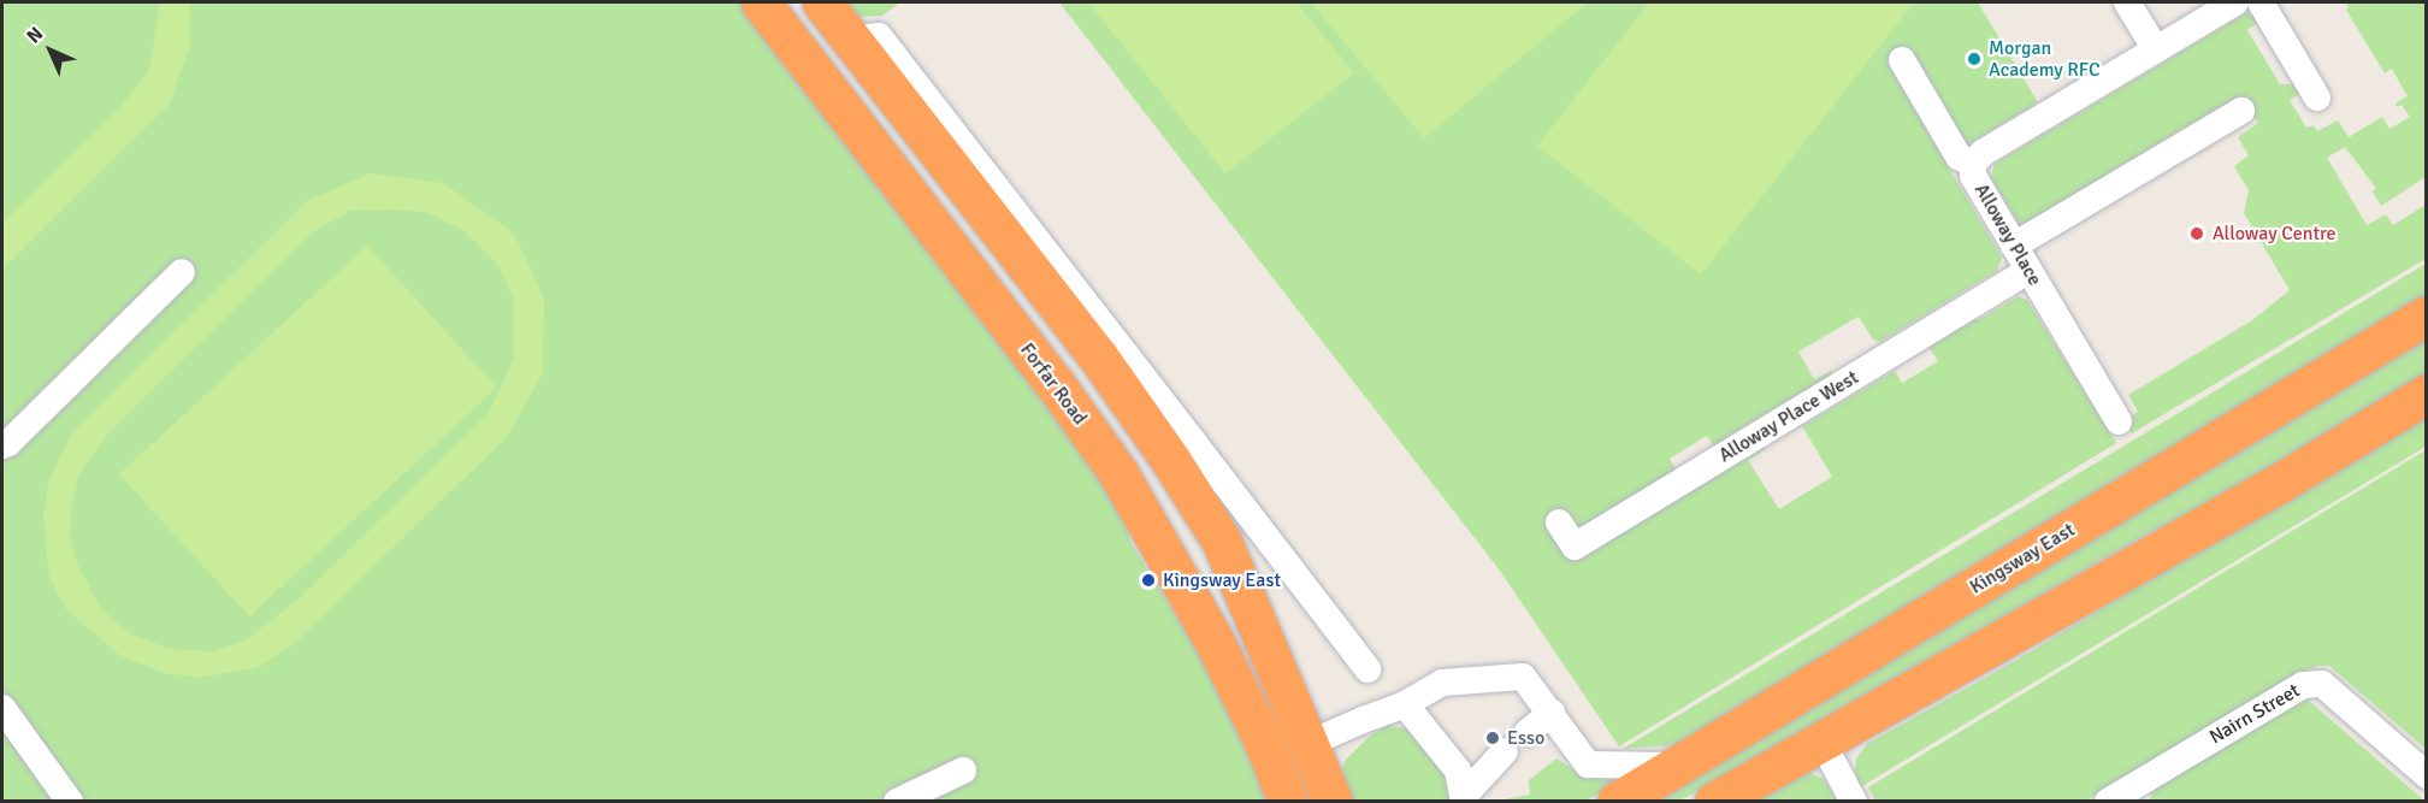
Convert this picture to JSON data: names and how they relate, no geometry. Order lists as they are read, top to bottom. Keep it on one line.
{"streets":{"highway":["Forfar Road","Kingsway East"],"street":["Alloway Place","Alloway Place West","Nairn Street"]},"crossings":[["Alloway Place","Alloway Place West"]],"places":["Morgan Academy RFC","Alloway Centre","Kingsway East","Esso"],"north":"top left"}
